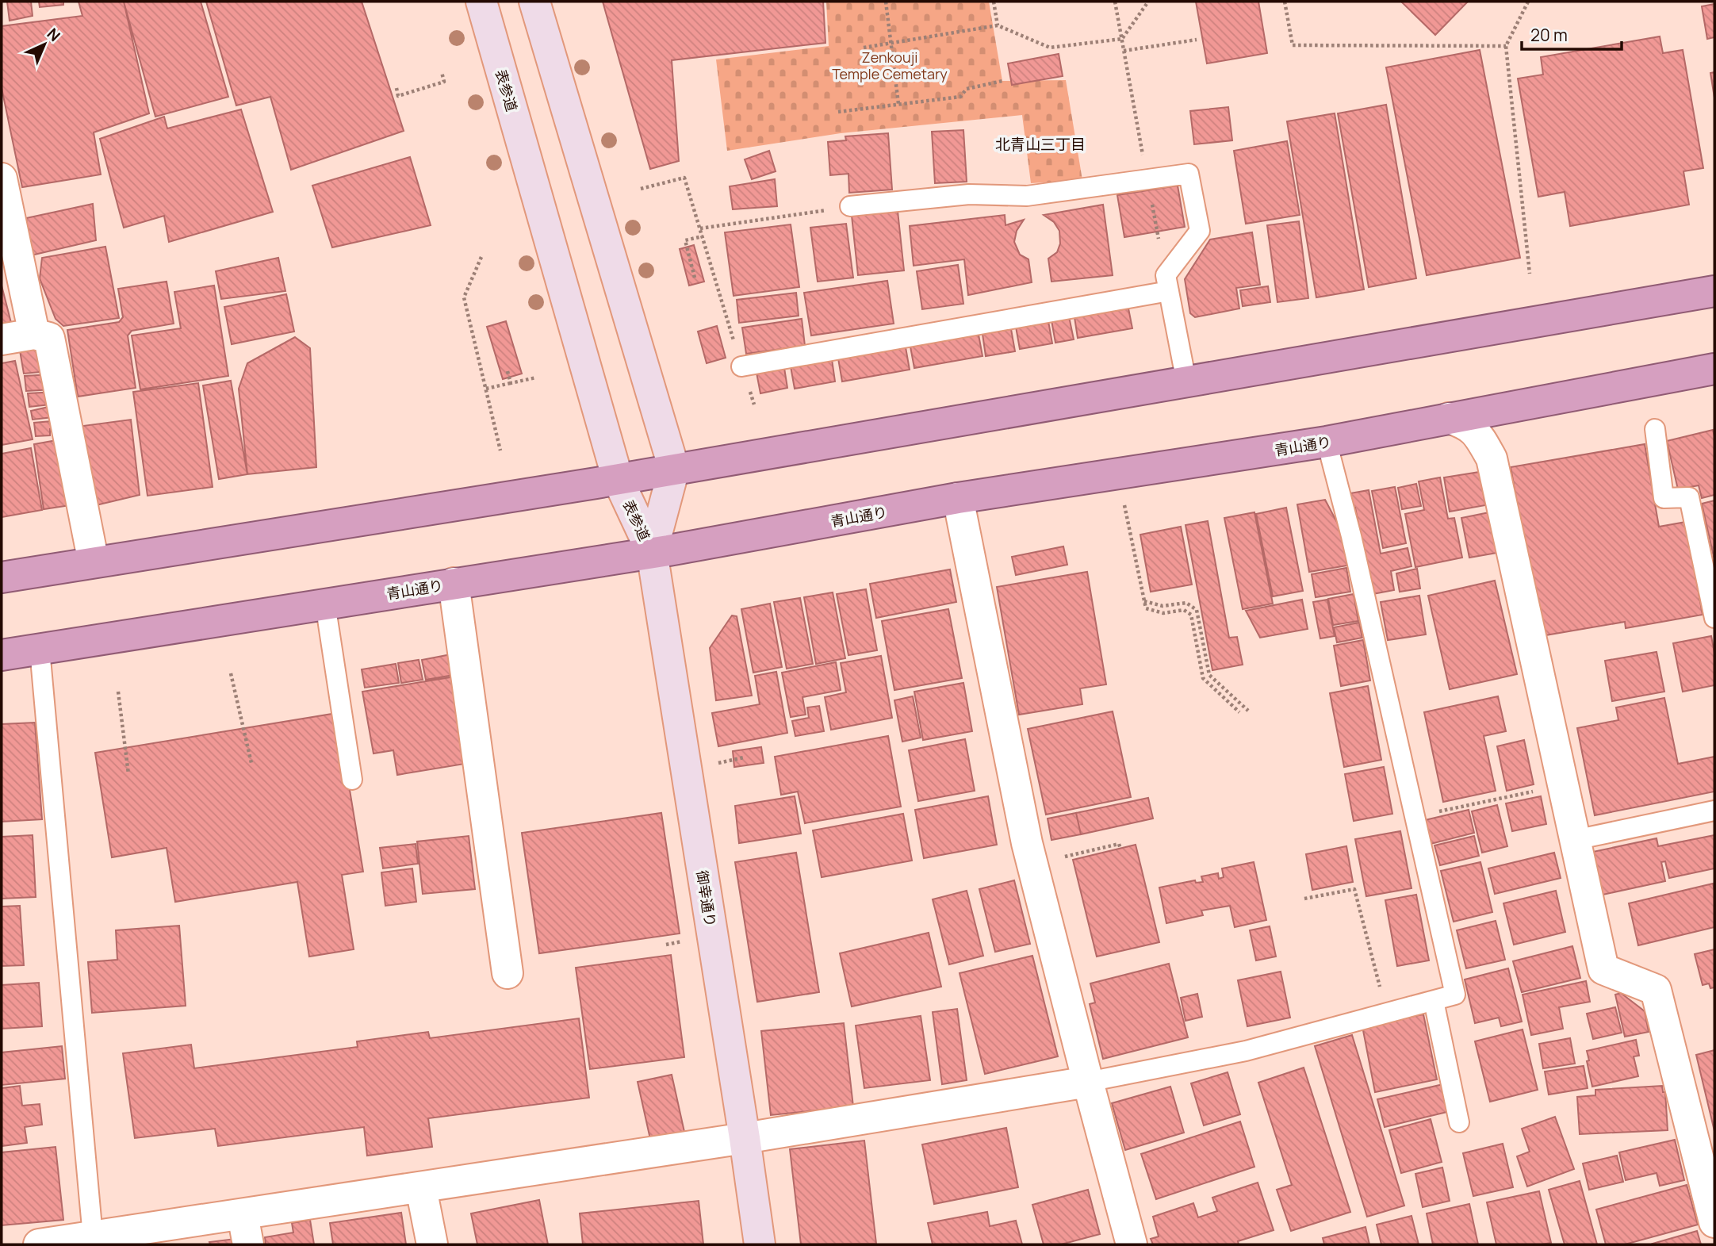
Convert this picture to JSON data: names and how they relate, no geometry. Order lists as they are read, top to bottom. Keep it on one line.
{"streets":{"highway":["青山通り"],"main road":["表参道","御幸通り"]},"crossings":[["表参道","青山通り"],["表参道","御幸通り"],["青山通り","御幸通り"]],"districts":["北青山三丁目"],"parks":["Zenkouji Temple Cemetary"],"scale_bar":"20 m","north":"top right"}
